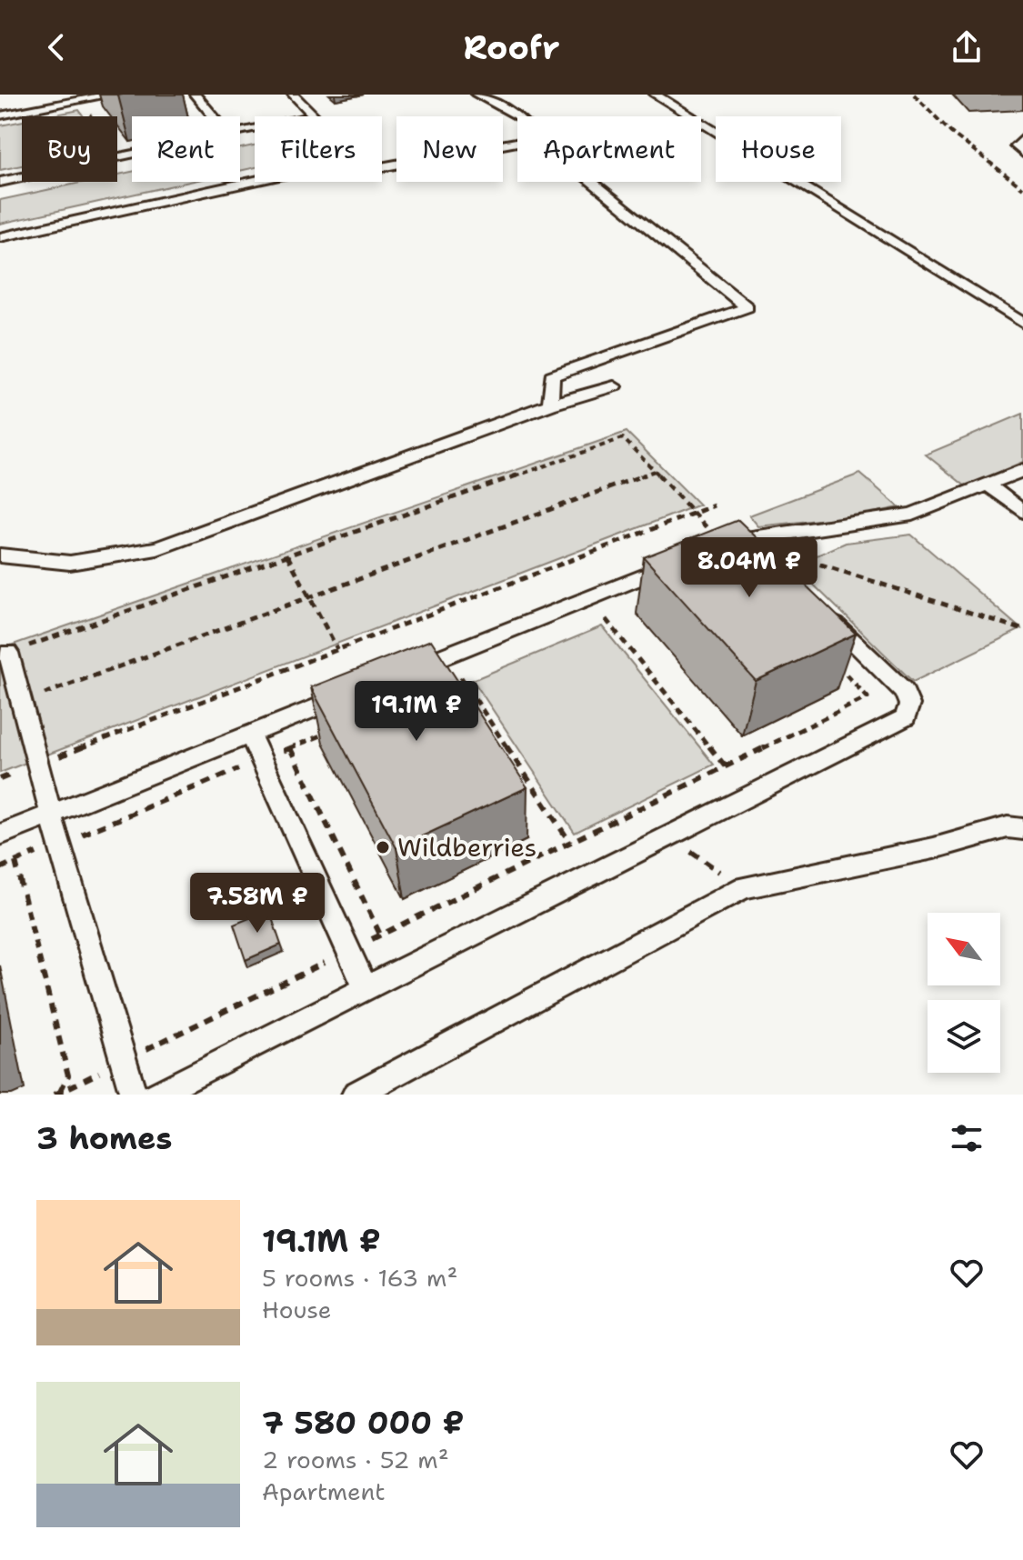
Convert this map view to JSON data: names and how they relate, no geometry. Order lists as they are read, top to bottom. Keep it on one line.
{"places":["Wildberries"],"north":"top left","page":{"header":"Roofr","chip":["Buy","Rent","Filters","New","Apartment","House"],"price":["8.04M ₽","19.1M ₽","7.58M ₽"],"heading":"3 homes","list":[{"name":"19.1M ₽","note":"5 rooms · 163 m² · House"},{"name":"7 580 000 ₽","note":"2 rooms · 52 m² · Apartment"}]}}
